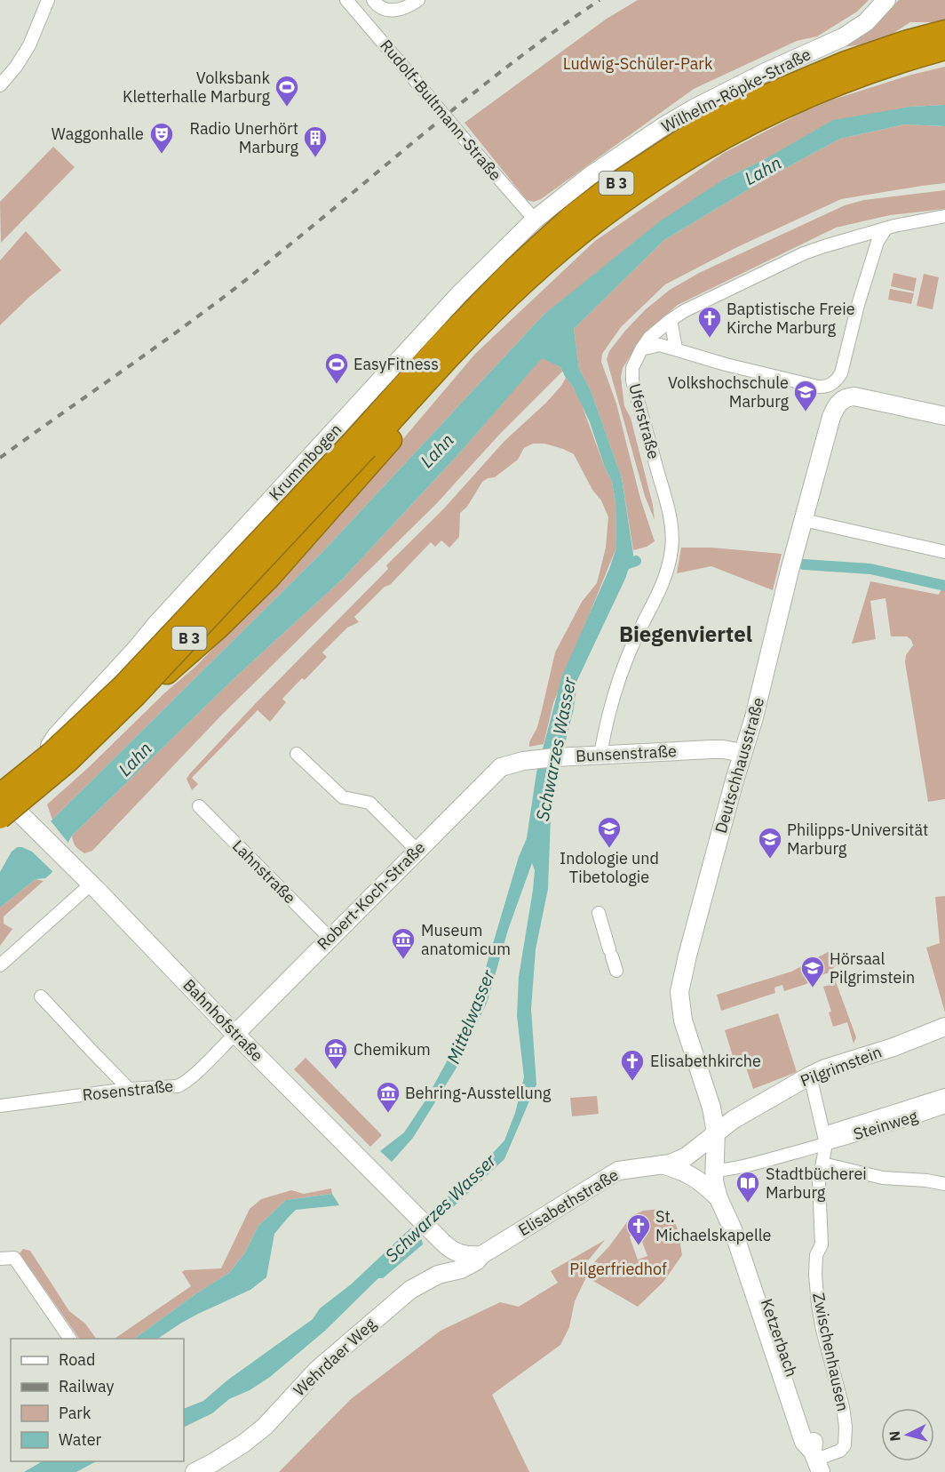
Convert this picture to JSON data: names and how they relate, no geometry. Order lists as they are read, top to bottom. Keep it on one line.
{"streets":{"highway":["B 3"],"main road":["Wilhelm-Röpke-Straße","Krummbogen","Bunsenstraße","Deutschhausstraße","Robert-Koch-Straße","Bahnhofstraße","Pilgrimstein","Elisabethstraße","Ketzerbach","Wehrdaer Weg"],"street":["Rudolf-Bultmann-Straße","Uferstraße","Lahnstraße","Rosenstraße","Steinweg","Zwischenhausen"]},"crossings":[["Wilhelm-Röpke-Straße","Rudolf-Bultmann-Straße"],["Wilhelm-Röpke-Straße","Krummbogen"],["Rudolf-Bultmann-Straße","Krummbogen"],["B 3","Krummbogen"],["B 3","Bahnhofstraße"],["Uferstraße","Bunsenstraße"],["Krummbogen","Bahnhofstraße"],["Bunsenstraße","Deutschhausstraße"],["Bunsenstraße","Robert-Koch-Straße"],["Deutschhausstraße","Pilgrimstein"],["Deutschhausstraße","Elisabethstraße"],["Deutschhausstraße","Ketzerbach"],["Lahnstraße","Robert-Koch-Straße"],["Robert-Koch-Straße","Bahnhofstraße"],["Robert-Koch-Straße","Rosenstraße"],["Bahnhofstraße","Rosenstraße"],["Bahnhofstraße","Elisabethstraße"],["Bahnhofstraße","Wehrdaer Weg"],["Pilgrimstein","Elisabethstraße"],["Pilgrimstein","Ketzerbach"],["Steinweg","Ketzerbach"],["Elisabethstraße","Ketzerbach"],["Elisabethstraße","Wehrdaer Weg"],["Ketzerbach","Zwischenhausen"]],"districts":["Biegenviertel"],"water":["Lahn","Schwarzes Wasser","Mittelwasser"],"parks":["Ludwig-Schüler-Park","Pilgerfriedhof"],"places":{"sports":["Volksbank Kletterhalle Marburg","EasyFitness"],"theatre":["Waggonhalle"],"building":["Radio Unerhört Marburg"],"church":["Baptistische Freie Kirche Marburg","Elisabethkirche","St. Michaelskapelle"],"school or university":["Volkshochschule Marburg","Indologie und Tibetologie","Philipps-Universität Marburg","Hörsaal Pilgrimstein"],"museum":["Museum anatomicum","Chemikum","Behring-Ausstellung"],"library":["Stadtbücherei Marburg"]},"legend":["Road","Railway","Park","Water"],"north":"left"}
